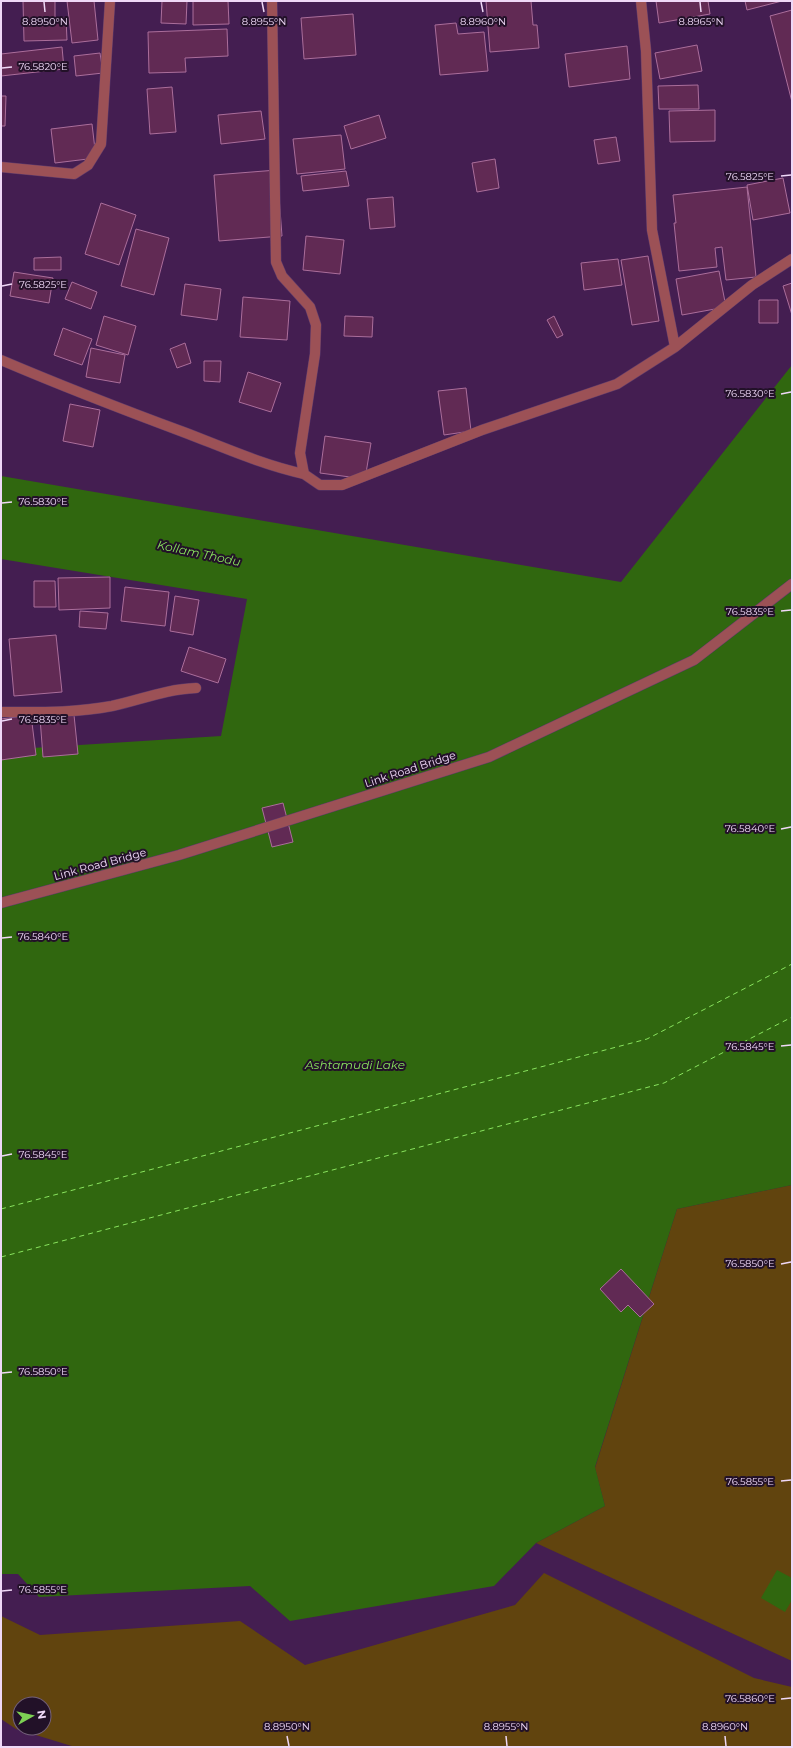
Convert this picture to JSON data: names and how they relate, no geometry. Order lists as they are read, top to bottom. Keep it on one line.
{"streets":{"street":["Link Road Bridge"]},"water":["Kollam Thodu","Ashtamudi Lake"],"north":"right","coordinates":["8.8950°N","8.8955°N","8.8960°N","8.8965°N","76.5820°E","76.5825°E","76.5830°E","76.5835°E","76.5840°E","76.5845°E","76.5850°E","76.5855°E","76.5860°E"]}
